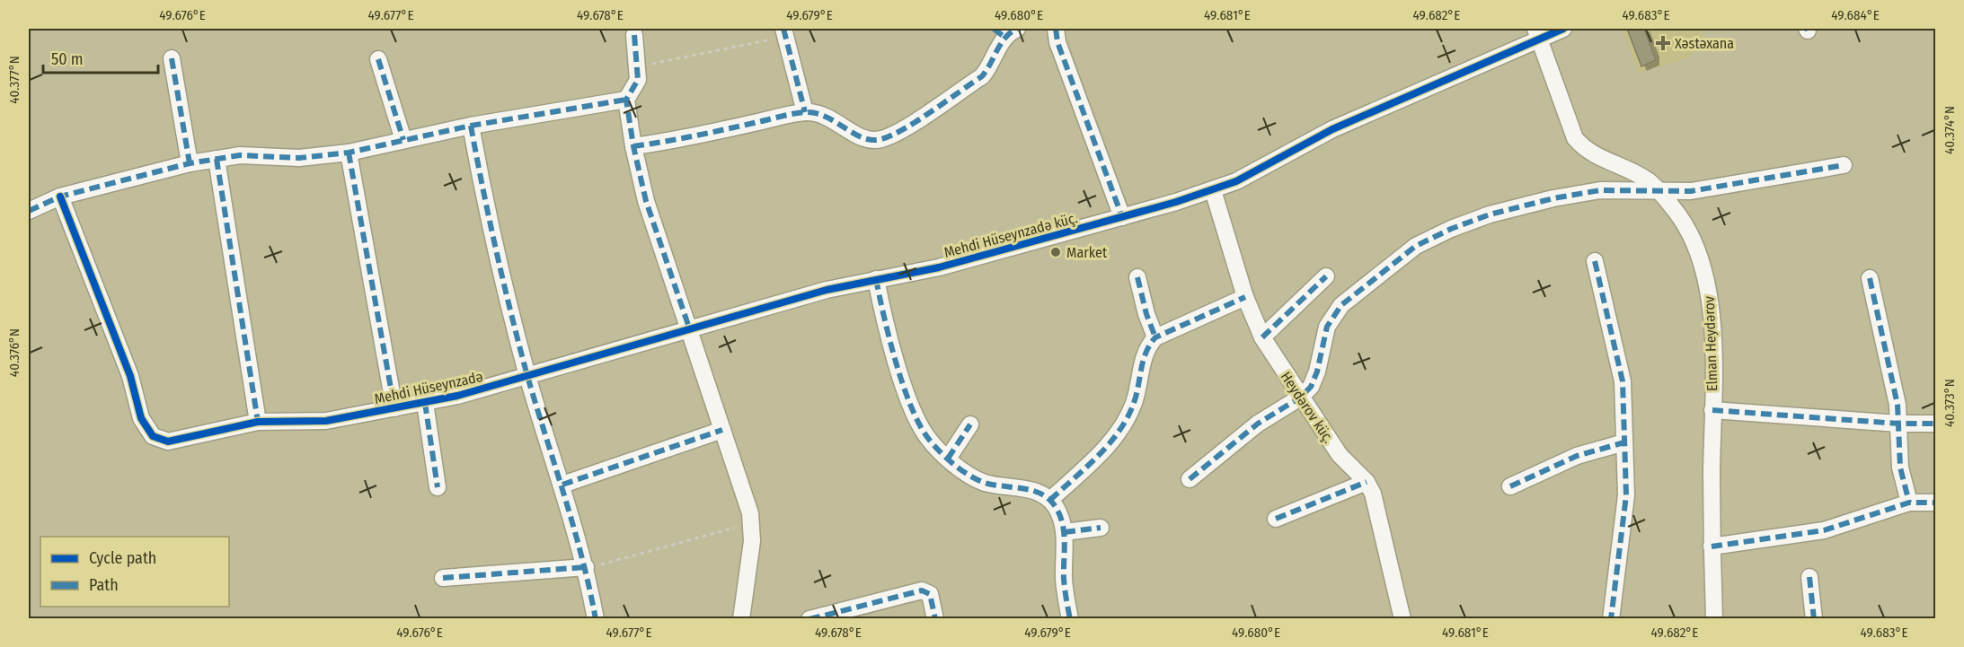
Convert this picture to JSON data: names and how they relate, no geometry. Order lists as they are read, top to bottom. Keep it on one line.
{"streets":{"street":["Mehdi Hüseynzadə küç.","Elman Heydərov","Mehdi Hüseynzadə","Heydərov küç."]},"crossings":[["Mehdi Hüseynzadə küç.","Elman Heydərov"],["Mehdi Hüseynzadə küç.","Mehdi Hüseynzadə"],["Mehdi Hüseynzadə küç.","Heydərov küç."]],"places":{"health":["Xəstəxana"],"other":["Market"]},"legend":["Cycle path","Path"],"scale_bar":"50 m","coordinates":["49.676°E","49.677°E","49.678°E","49.679°E","49.680°E","49.681°E","49.682°E","49.683°E","49.684°E","40.377°N","40.374°N","40.376°N","40.373°N"]}
